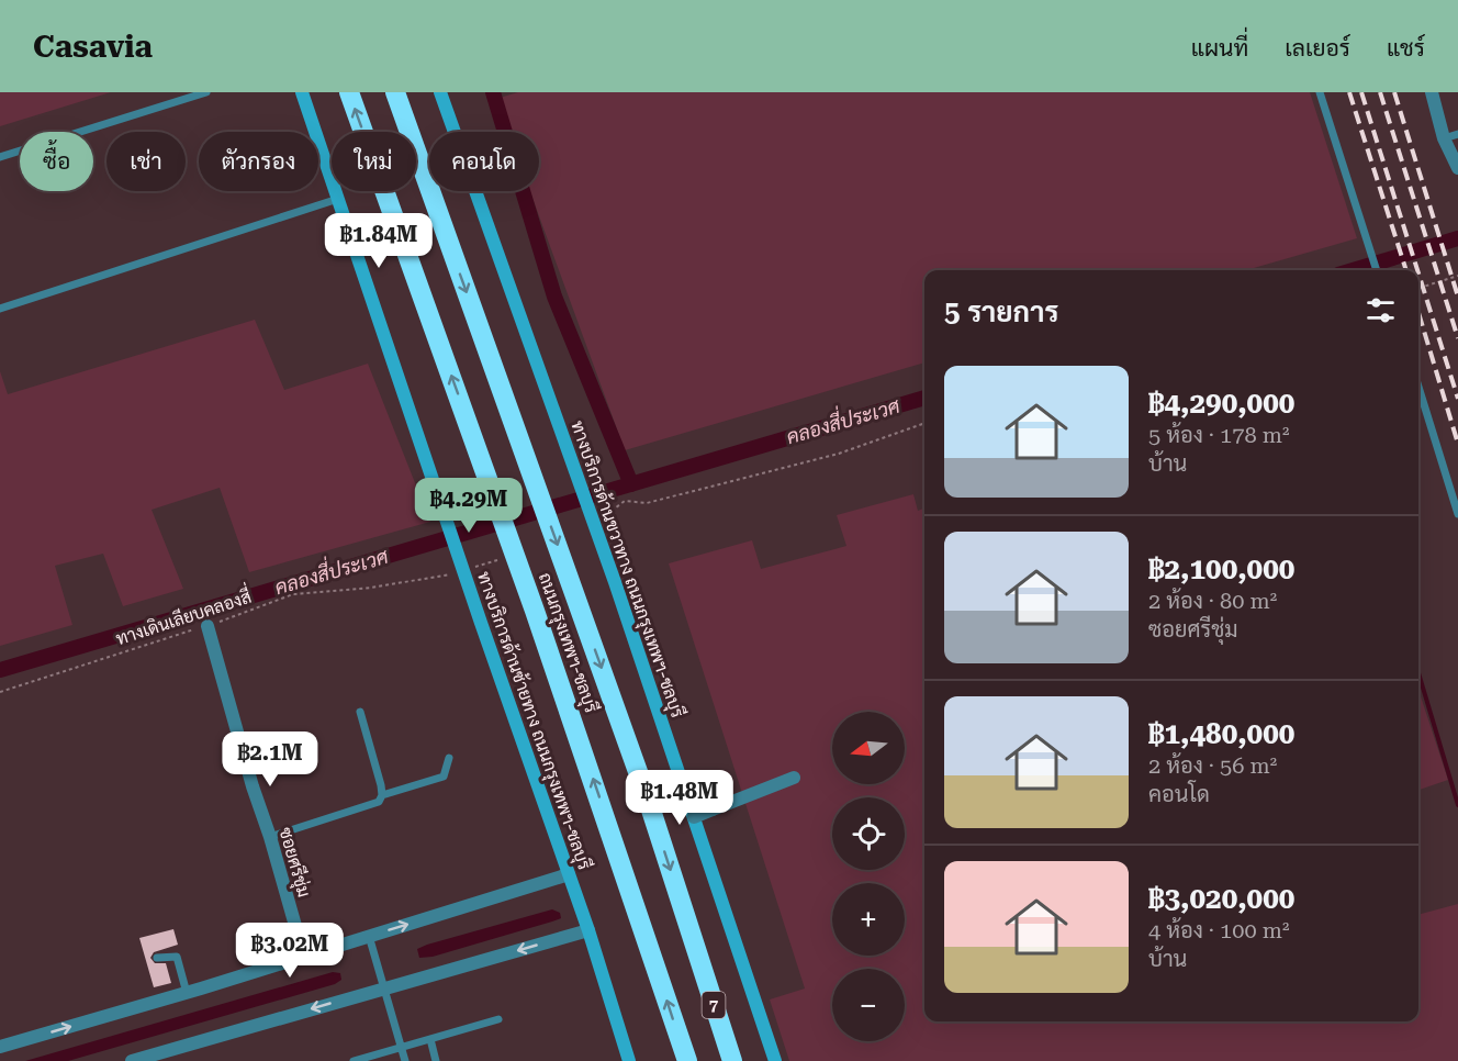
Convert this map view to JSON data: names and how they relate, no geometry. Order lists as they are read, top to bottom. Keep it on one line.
{"streets":{"highway":["ถนนกรุงเทพฯ-ชลบุรี","7"],"main road":["ทางบริการด้านขวาทาง ถนนกรุงเทพฯ-ชลบุรี","ทางบริการด้านซ้ายทาง ถนนกรุงเทพฯ-ชลบุรี"],"street":["ซอยศรีชุ่ม"],"path":["ทางเดินเลียบคลองสี่"]},"crossings":[["ทางเดินเลียบคลองสี่","ซอยศรีชุ่ม"]],"water":["คลองสี่ประเวศ"],"north":"left","page":{"header":"Casavia","nav":["แผนที่","เลเยอร์","แชร์"],"chip":["ซื้อ","เช่า","ตัวกรอง","ใหม่","คอนโด"],"price":["฿1.84M","฿4.29M","฿2.1M","฿1.48M","฿3.02M"],"heading":"5 รายการ","list":[{"name":"฿4,290,000","note":"5 ห้อง · 178 m² · บ้าน"},{"name":"฿2,100,000","note":"2 ห้อง · 80 m² · ซอยศรีชุ่ม"},{"name":"฿1,480,000","note":"2 ห้อง · 56 m² · คอนโด"},{"name":"฿3,020,000","note":"4 ห้อง · 100 m² · บ้าน"}],"map_buttons":["+","−"]}}
